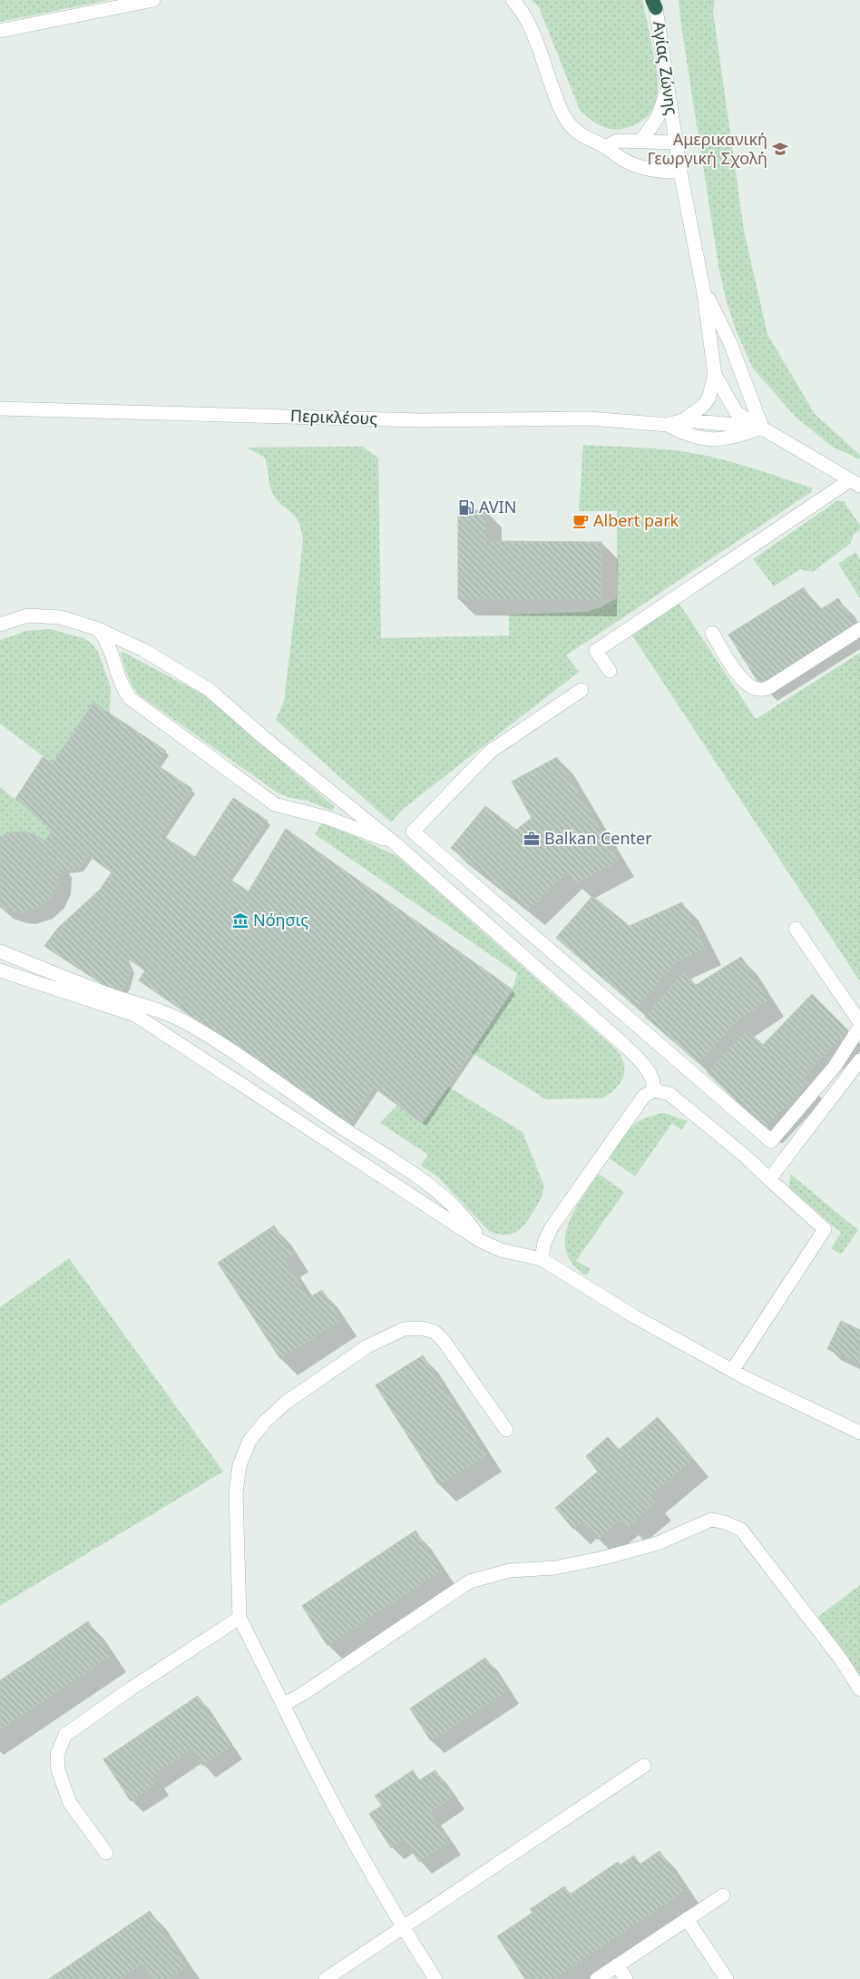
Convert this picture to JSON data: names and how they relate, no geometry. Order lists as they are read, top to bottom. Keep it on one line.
{"streets":{"street":["Αγίας Ζώνης","Περικλέους"]},"places":{"school or university":["Αμερικανική Γεωργική Σχολή"],"fuel station":["AVIN"],"cafe":["Albert park"],"office":["Balkan Center"],"museum":["Νόησις"]}}
